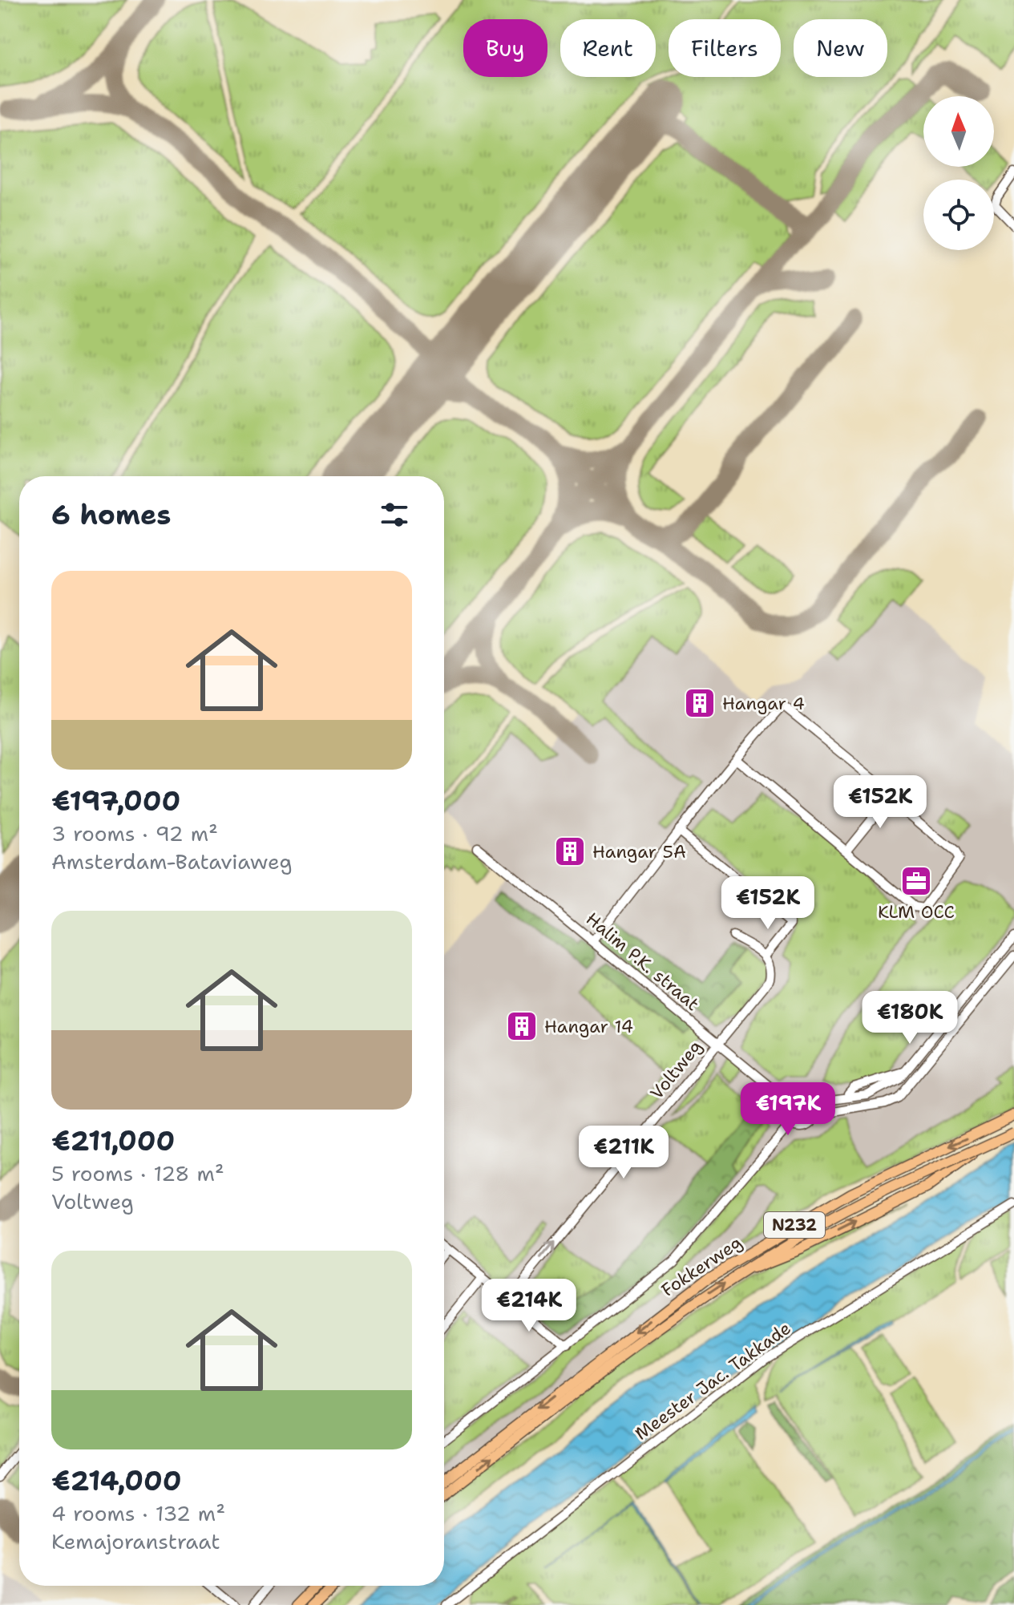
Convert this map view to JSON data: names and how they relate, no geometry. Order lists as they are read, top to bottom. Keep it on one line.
{"streets":{"main road":["N232","Fokkerweg"],"street":["Halim P.K. straat","Voltweg","Meester Jac. Takkade"]},"crossings":[["Halim P.K. straat","Voltweg"],["N232","Fokkerweg"]],"one_way":["Voltweg"],"places":{"building":["Hangar 4","Hangar 5A","Hangar 14"],"office":["KLM OCC"]},"north":"top","page":{"chip":["Buy","Rent","Filters","New"],"heading":"6 homes","list":[{"name":"€197,000","note":"3 rooms · 92 m² · Amsterdam-Bataviaweg"},{"name":"€211,000","note":"5 rooms · 128 m² · Voltweg"},{"name":"€214,000","note":"4 rooms · 132 m² · Kemajoranstraat"}],"price":["€152K","€152K","€180K","€197K","€211K","€214K"]}}
